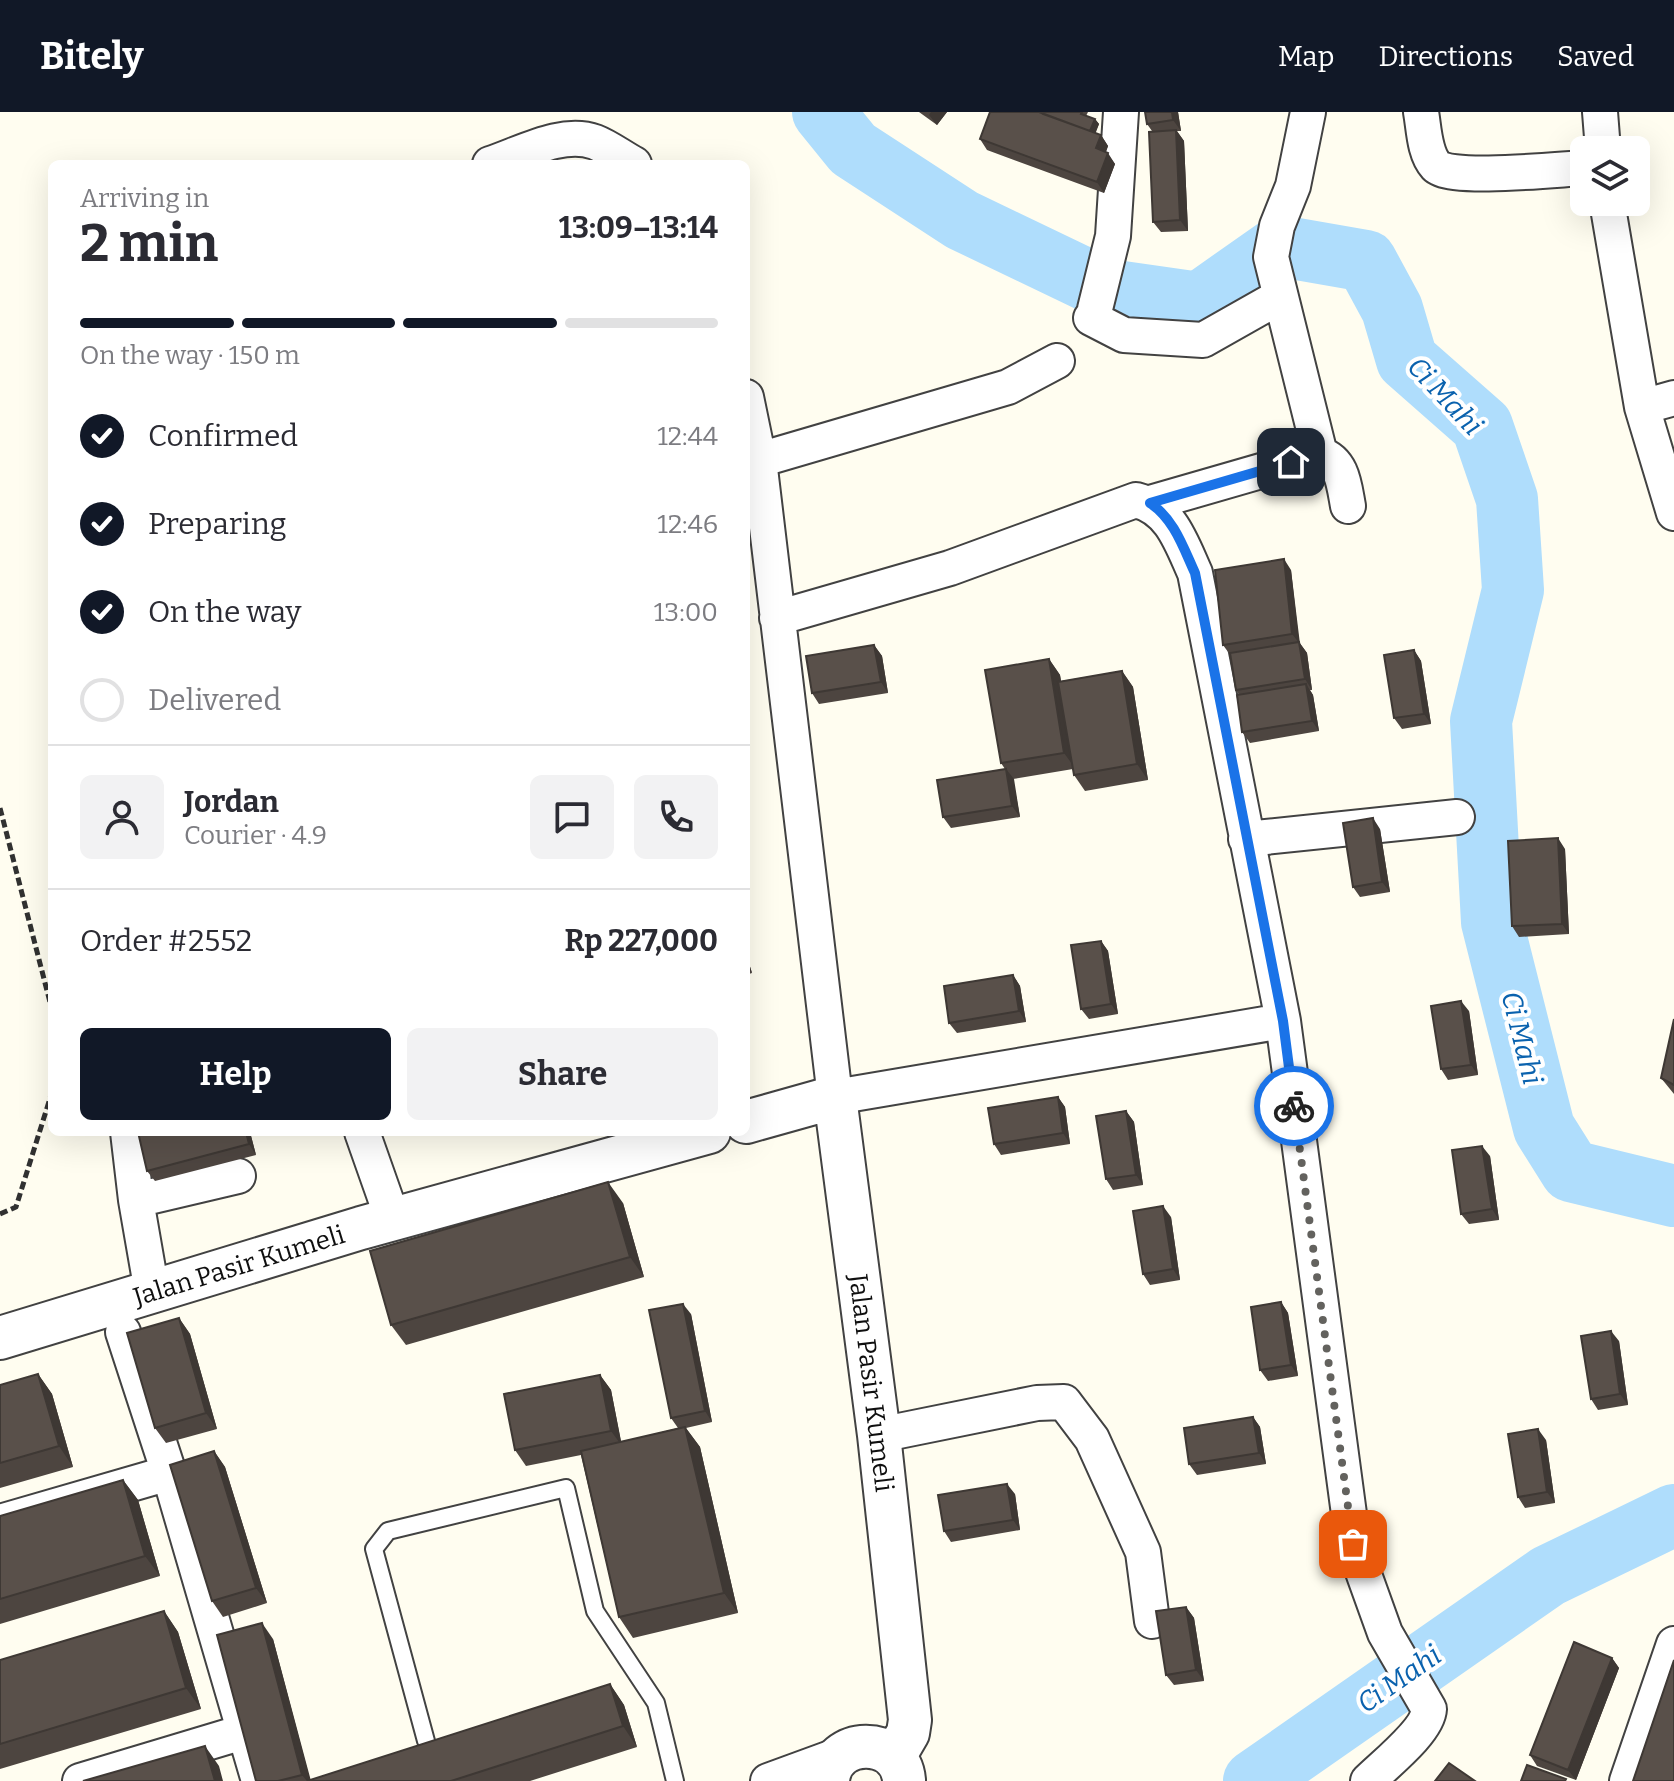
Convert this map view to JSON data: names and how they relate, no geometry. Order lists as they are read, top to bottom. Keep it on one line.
{"streets":{"street":["Jalan Pasir Kumeli"]},"water":["Ci Mahi"],"page":{"header":"Bitely","nav":["Map","Directions","Saved"],"heading":["2 min","Arriving in","13:09–13:14"],"panel":["Jordan","Courier · 4.9","Order #2552","Rp 227,000"],"bar":"On the way · 150 m","list":[["Confirmed","12:44"],["Preparing","12:46"],["On the way","13:00"],"Delivered"],"buttons":["Help","Share"]}}
